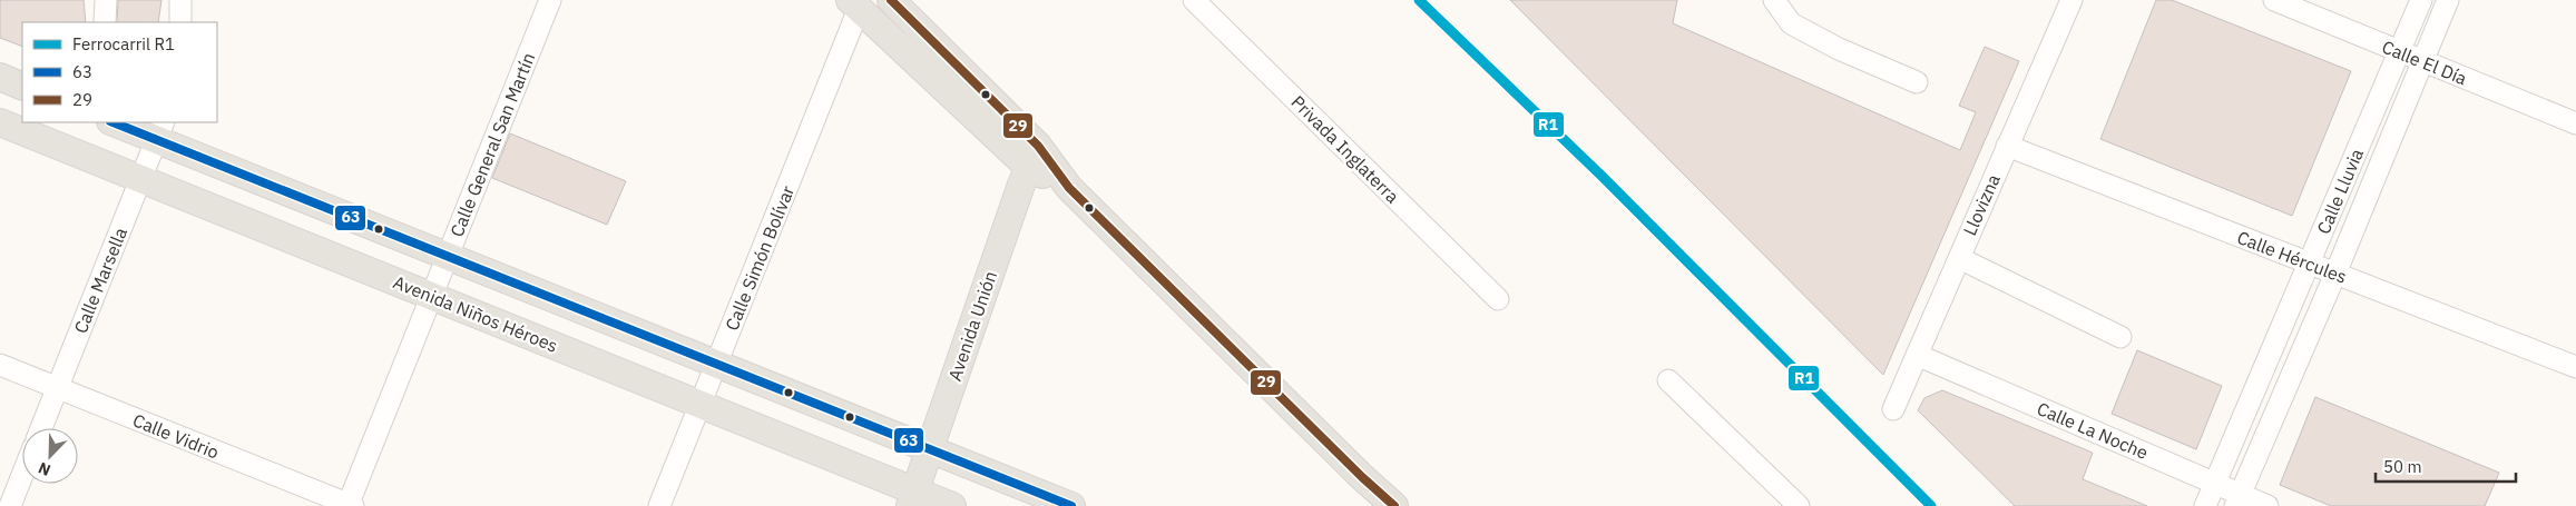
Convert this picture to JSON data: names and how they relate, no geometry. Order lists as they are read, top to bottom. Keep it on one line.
{"streets":{"main road":["Avenida Niños Héroes","Avenida Unión"],"street":["Calle El Día","Calle General San Martín","Privada Inglaterra","Calle Lluvia","Llovizna","Calle Hércules","Calle Simón Bolívar","Calle Marsella","Calle La Noche","Calle Vidrio"]},"crossings":[["Calle El Día","Calle Lluvia"],["Calle General San Martín","Avenida Niños Héroes"],["Calle General San Martín","Calle Vidrio"],["Calle Lluvia","Calle Hércules"],["Calle Lluvia","Calle La Noche"],["Llovizna","Calle Hércules"],["Llovizna","Calle La Noche"],["Calle Simón Bolívar","Avenida Niños Héroes"],["Calle Marsella","Avenida Niños Héroes"],["Calle Marsella","Calle Vidrio"],["Avenida Niños Héroes","Avenida Unión"]],"lines":["rail line R1","transit line 29","transit line 63"],"legend":["Ferrocarril R1","63","29"],"scale_bar":"50 m","north":"bottom left"}
